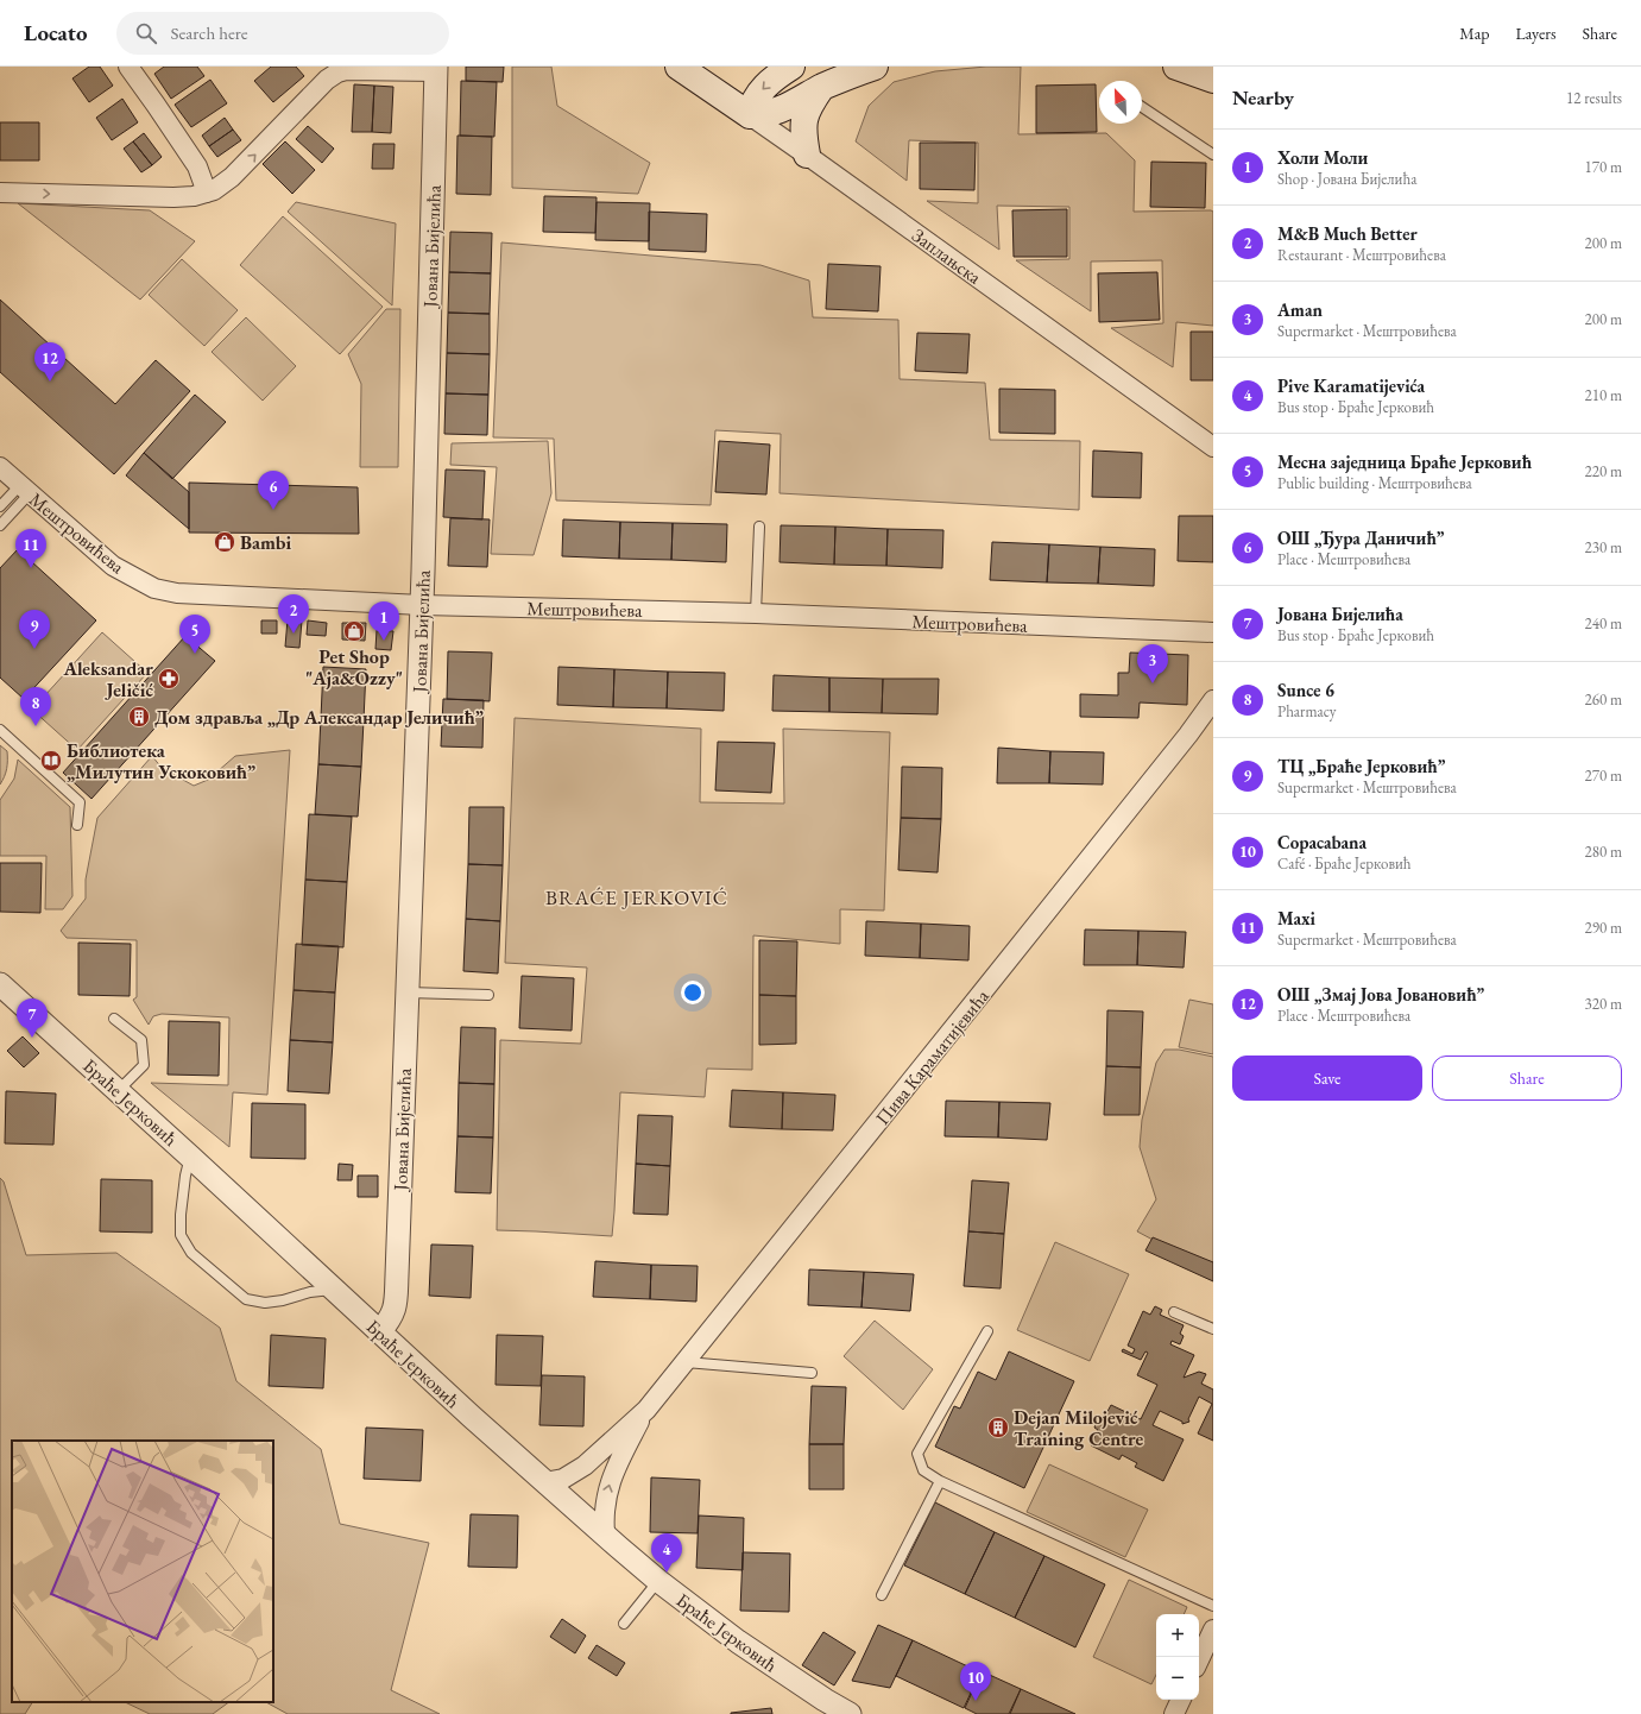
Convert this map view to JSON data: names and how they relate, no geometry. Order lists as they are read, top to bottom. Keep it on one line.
{"streets":{"main road":["Заплањска"],"street":["Јована Бијелића","Мештровићева","Пива Караматијевића","Браће Јерковић"]},"crossings":[["Јована Бијелића","Мештровићева"],["Јована Бијелића","Браће Јерковић"],["Пива Караматијевића","Браће Јерковић"]],"districts":["BRAĆE JERKOVIĆ"],"places":{"shop":["Bambi","Pet Shop \"Aja&Ozzy\""],"pharmacy":["Aleksandar Jeličić"],"building":["Дом здравља „Др Александар Јеличић”","Dejan Milojević Training Centre"],"library":["Библиотека „Милутин Ускоковић”"]},"north":"top left","page":{"header":"Locato","search":"Search here","nav":["Map","Layers","Share"],"heading":["Nearby","12 results"],"list":[{"mark":"1","name":"Холи Моли","note":"Shop · Јована Бијелића","value":"170 m"},{"mark":"2","name":"M&B Much Better","note":"Restaurant · Мештровићева","value":"200 m"},{"mark":"3","name":"Aman","note":"Supermarket · Мештровићева","value":"200 m"},{"mark":"4","name":"Pive Karamatijevića","note":"Bus stop · Браће Јерковић","value":"210 m"},{"mark":"5","name":"Месна заједница Браће Јерковић","note":"Public building · Мештровићева","value":"220 m"},{"mark":"6","name":"ОШ „Ђура Даничић”","note":"Place · Мештровићева","value":"230 m"},{"mark":"7","name":"Јована Бијелића","note":"Bus stop · Браће Јерковић","value":"240 m"},{"mark":"8","name":"Sunce 6","note":"Pharmacy","value":"260 m"},{"mark":"9","name":"ТЦ „Браће Јерковић”","note":"Supermarket · Мештровићева","value":"270 m"},{"mark":"10","name":"Copacabana","note":"Café · Браће Јерковић","value":"280 m"},{"mark":"11","name":"Maxi","note":"Supermarket · Мештровићева","value":"290 m"},{"mark":"12","name":"ОШ „Змај Јова Јовановић”","note":"Place · Мештровићева","value":"320 m"}],"pins":["12","6","11","2","1","9","5","3","8","7","4","10"],"buttons":["Save","Share"],"map_buttons":["+","−"]}}
